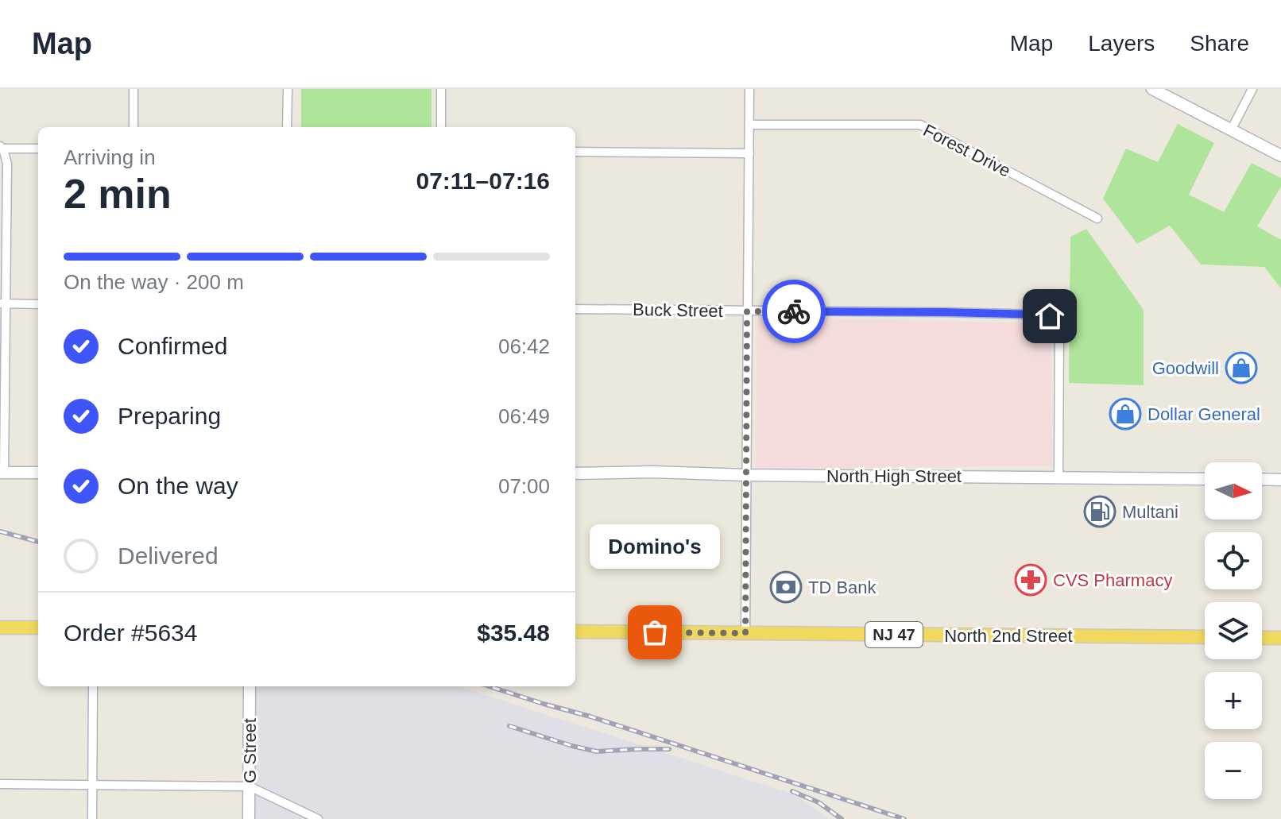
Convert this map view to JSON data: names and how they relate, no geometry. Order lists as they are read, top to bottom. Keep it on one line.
{"streets":{"main road":["NJ 47","North 2nd Street"],"street":["Forest Drive","Buck Street","North High Street","G Street"]},"crossings":[["Buck Street","North High Street"]],"places":{"shop":["Goodwill","Dollar General"],"fuel station":["Multani"],"pharmacy":["CVS Pharmacy"],"bank":["TD Bank"],"other":["Domino's"]},"north":"right","page":{"header":"Map","nav":["Map","Layers","Share"],"heading":["2 min","Arriving in","07:11–07:16"],"panel":["Order #5634","$35.48"],"bar":"On the way · 200 m","list":[["Confirmed","06:42"],["Preparing","06:49"],["On the way","07:00"],"Delivered"],"map_buttons":["+","−"],"bubble":"Domino's"}}
